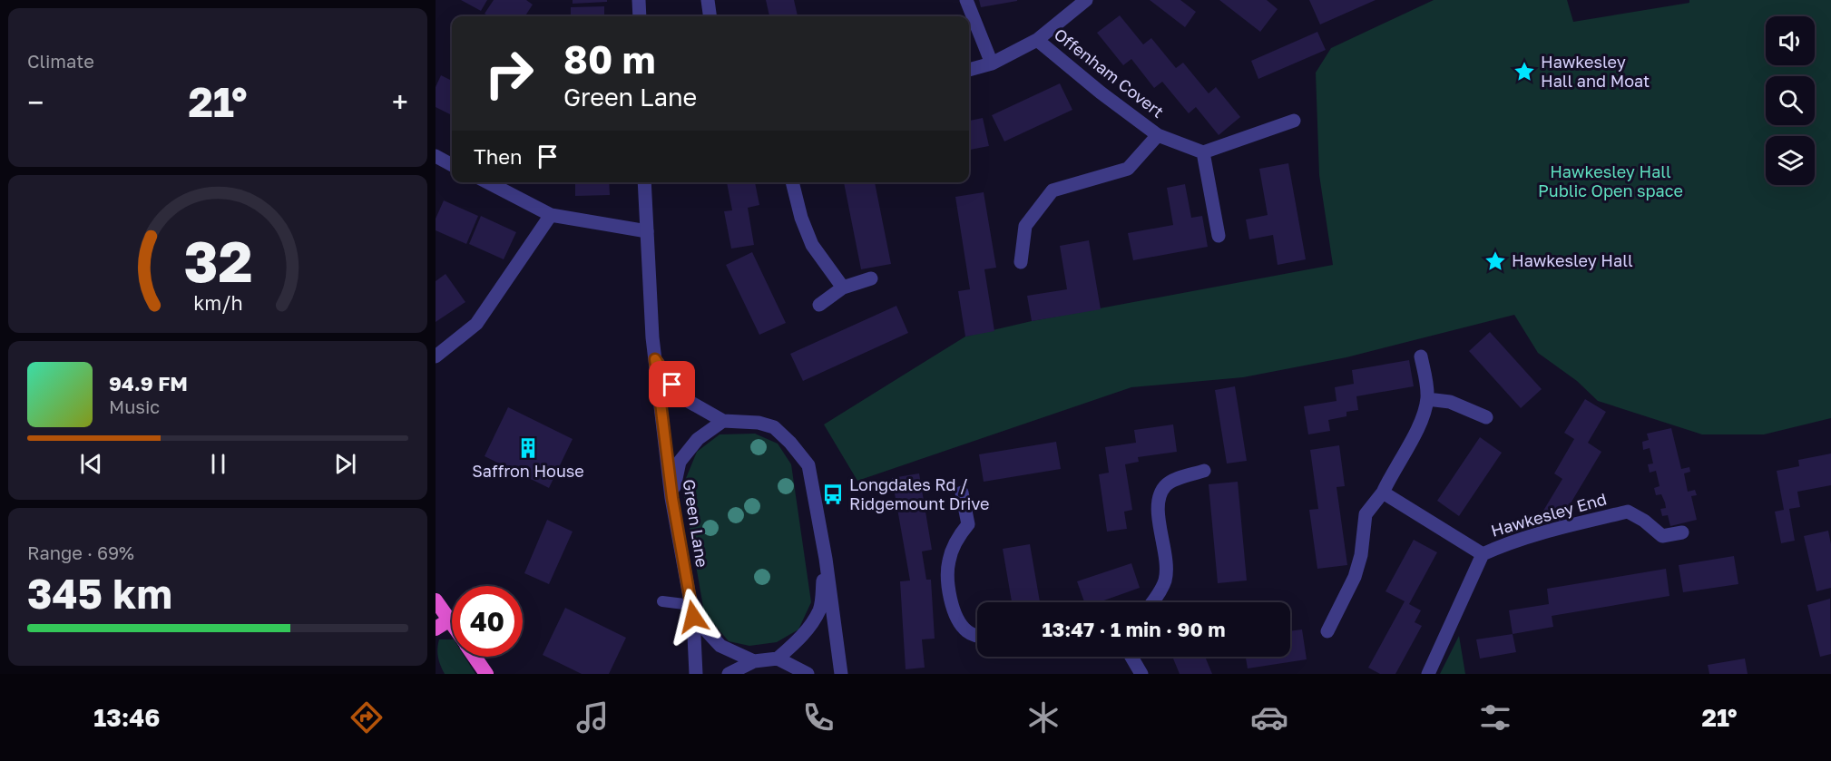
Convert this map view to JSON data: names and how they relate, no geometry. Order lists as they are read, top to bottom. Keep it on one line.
{"streets":{"street":["Offenham Covert","Hawkesley End","Green Lane"]},"parks":["Hawkesley Hall Public Open space"],"places":{"place":["Hawkesley Hall and Moat","Hawkesley Hall"],"building":["Saffron House"],"bus stop":["Longdales Rd / Ridgemount Drive"]},"page":{"tile":["Climate",["Range · 69%","345 km"]],"turn":["80 m","Green Lane"],"heat":["−","21°","+"],"then":"Then","song":["94.9 FM","Music"],"limit":"40","trip":"13:47 · 1 min · 90 m","tabs":["13:46","21°"],"gauge":["32","km/h"]}}
